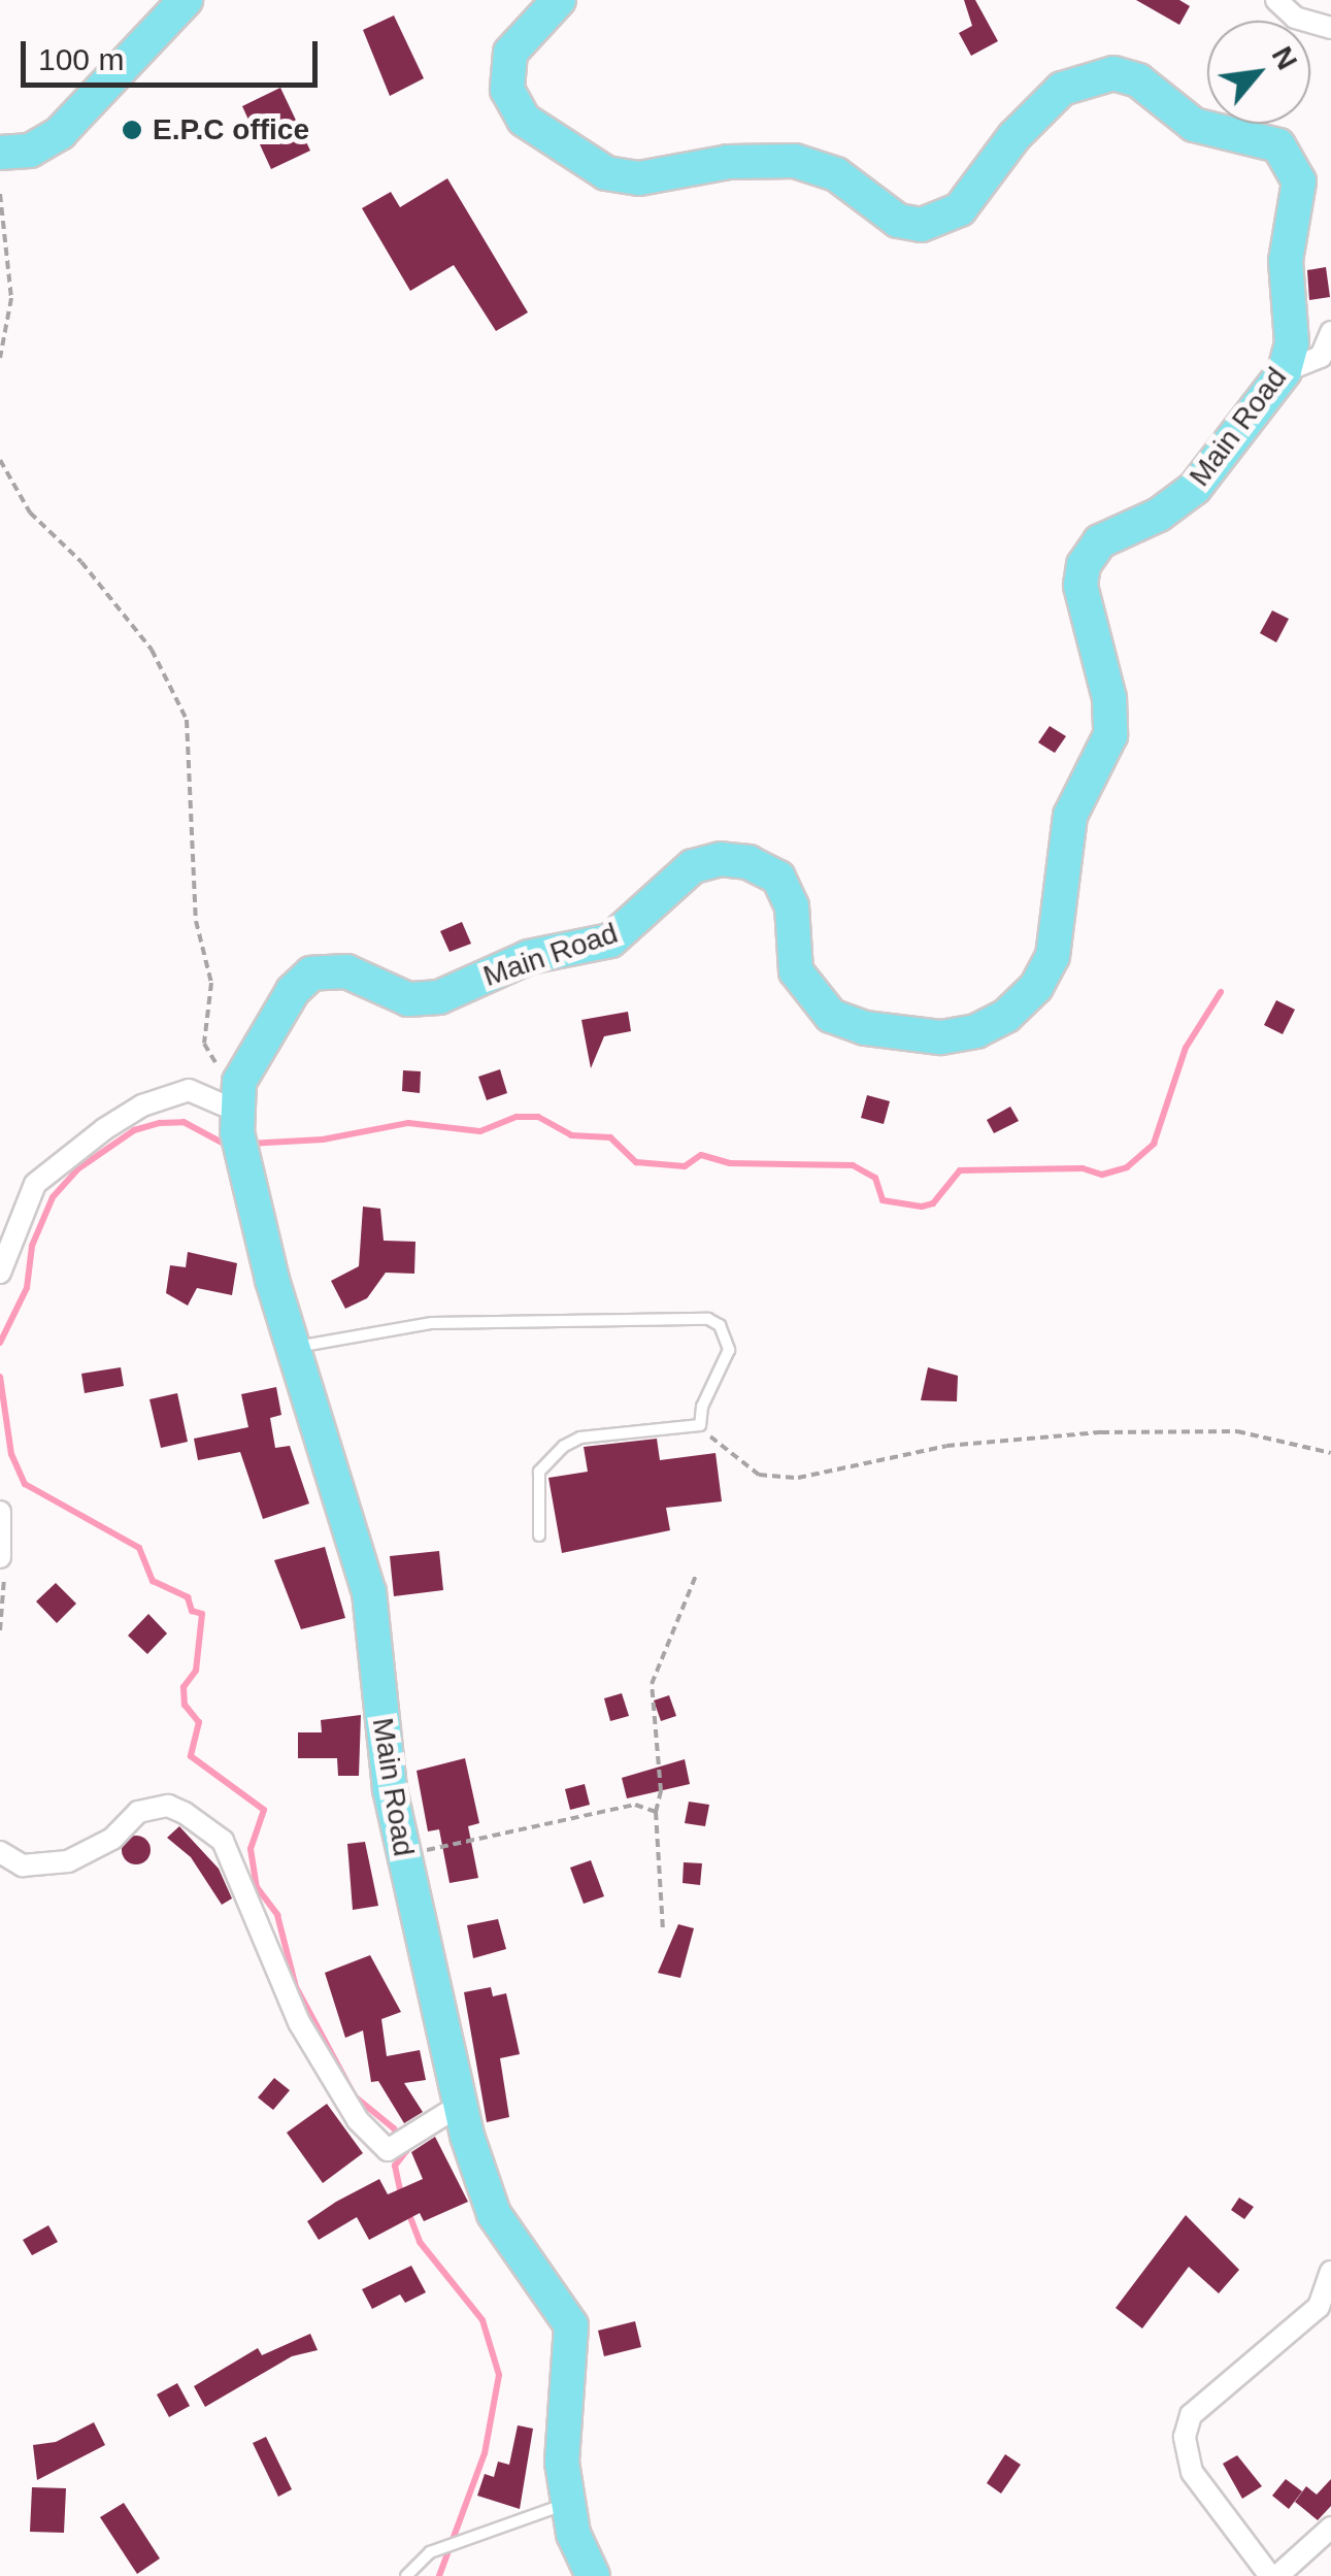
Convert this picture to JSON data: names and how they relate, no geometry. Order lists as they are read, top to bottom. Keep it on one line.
{"streets":{"main road":["Main Road"]},"places":["E.P.C office"],"scale_bar":"100 m","north":"top right"}
